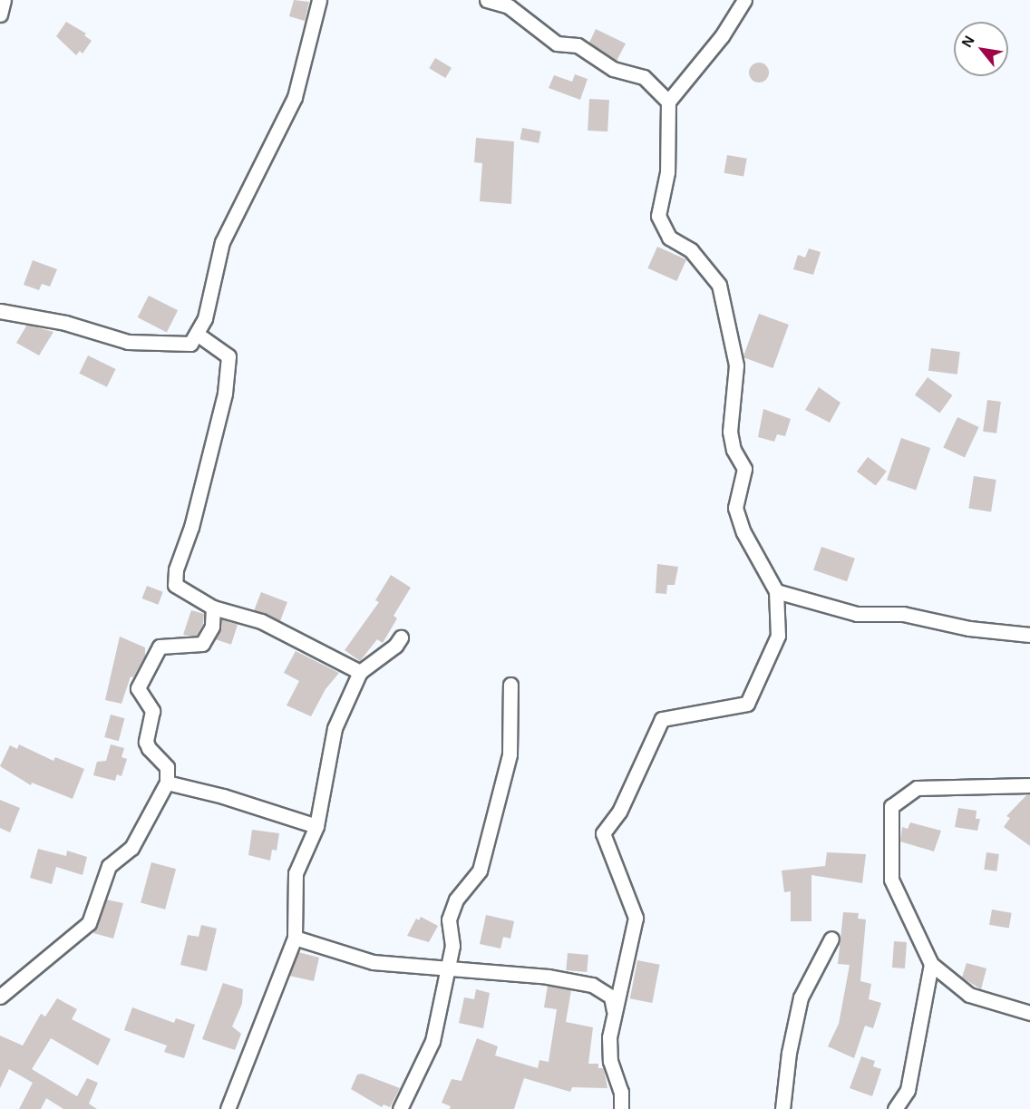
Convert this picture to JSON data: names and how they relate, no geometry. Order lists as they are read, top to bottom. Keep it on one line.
{"north":"top left"}
